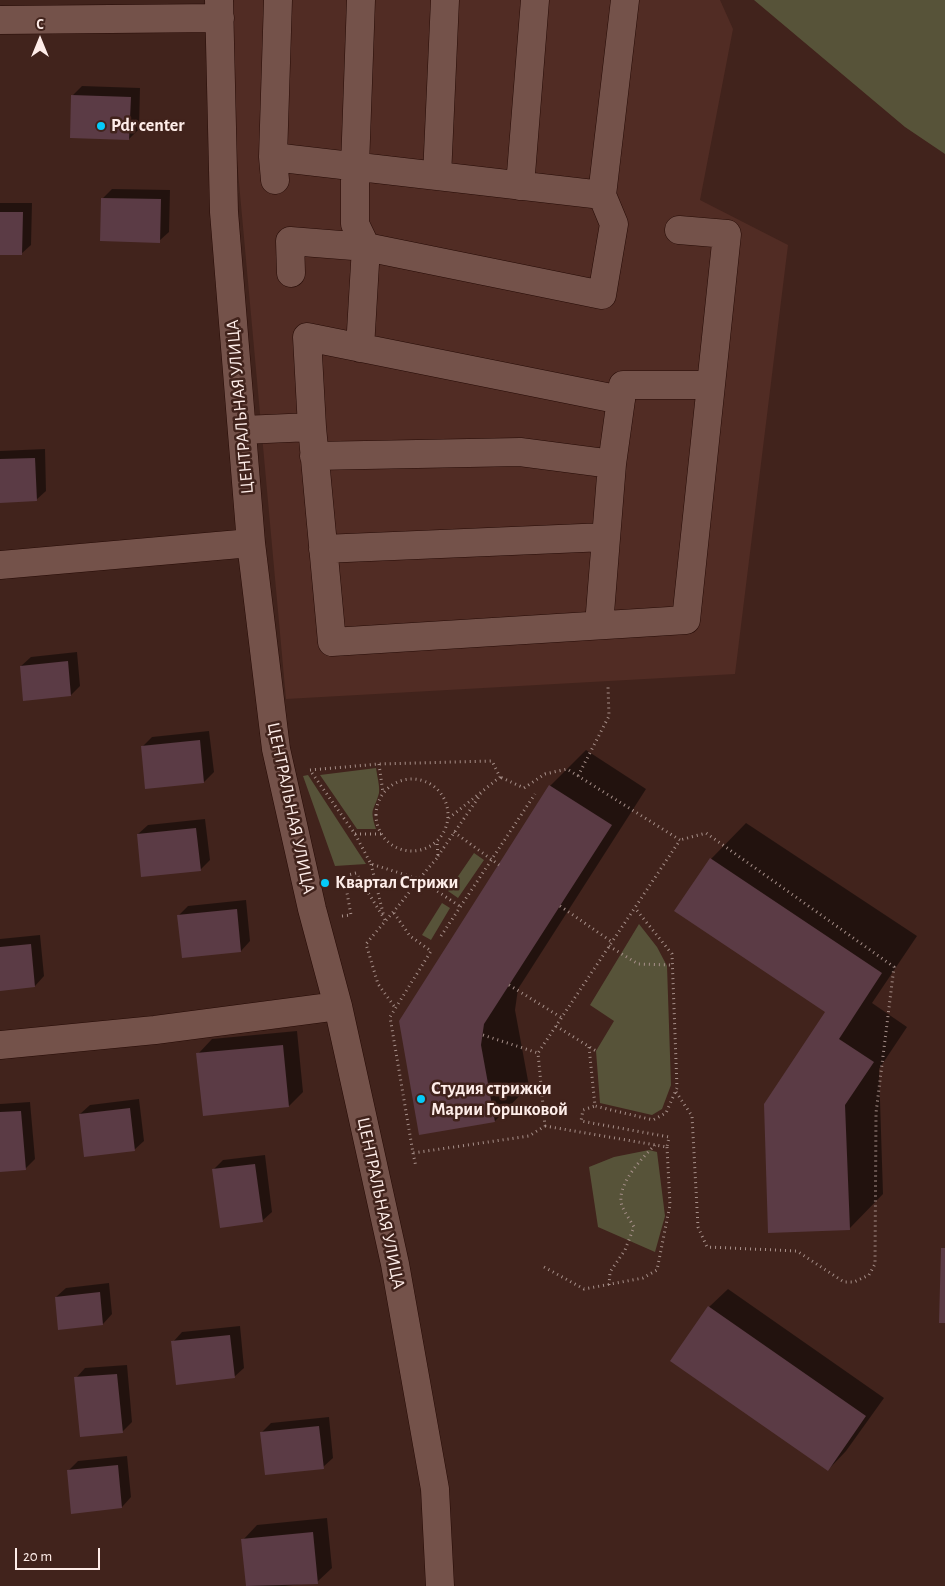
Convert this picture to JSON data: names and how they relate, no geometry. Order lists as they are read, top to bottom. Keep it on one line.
{"streets":{"street":["ЦЕНТРАЛЬНАЯ УЛИЦА"]},"places":["Pdr center","Квартал Стрижи","Студия стрижки Марии Горшковой"],"scale_bar":"20 m","north":"top"}
